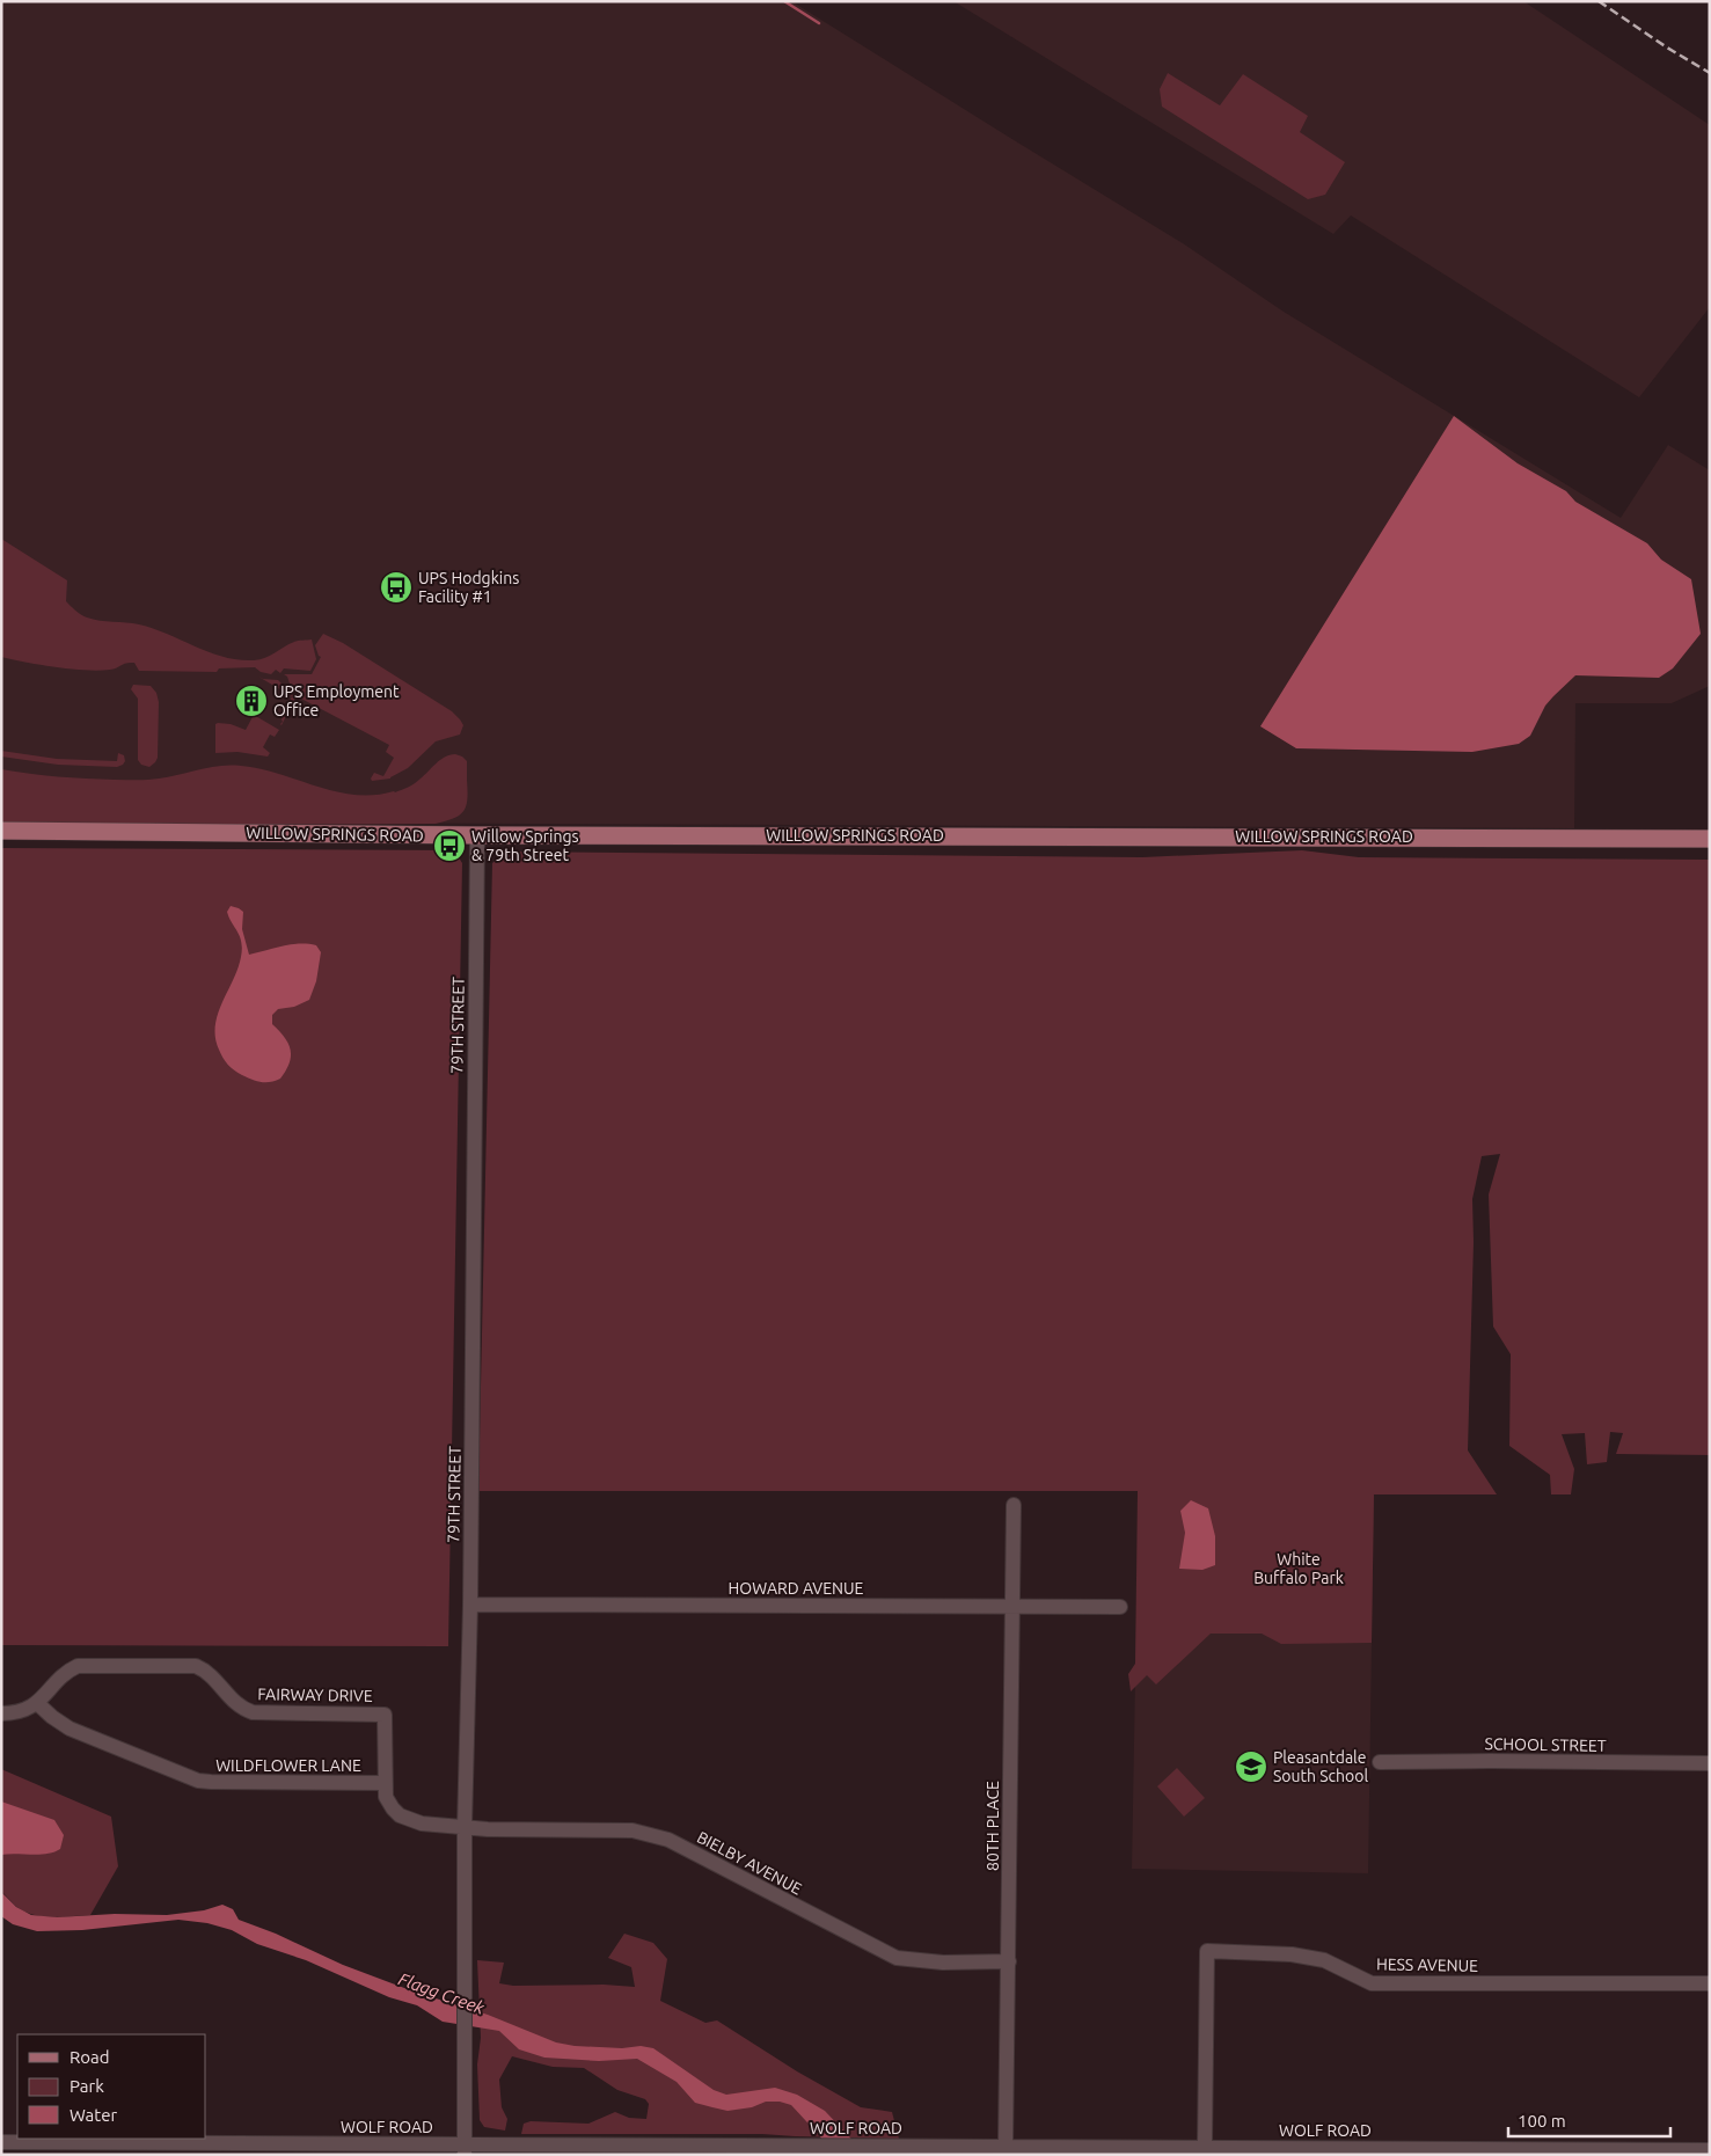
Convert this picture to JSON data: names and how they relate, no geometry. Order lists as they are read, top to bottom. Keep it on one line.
{"streets":{"main road":["WILLOW SPRINGS ROAD"],"street":["79TH STREET","HOWARD AVENUE","FAIRWAY DRIVE","SCHOOL STREET","WILDFLOWER LANE","80TH PLACE","BIELBY AVENUE","HESS AVENUE","WOLF ROAD"]},"crossings":[["WILLOW SPRINGS ROAD","79TH STREET"],["79TH STREET","HOWARD AVENUE"],["79TH STREET","FAIRWAY DRIVE"],["79TH STREET","BIELBY AVENUE"],["79TH STREET","WOLF ROAD"],["HOWARD AVENUE","80TH PLACE"],["FAIRWAY DRIVE","WILDFLOWER LANE"],["FAIRWAY DRIVE","BIELBY AVENUE"],["80TH PLACE","BIELBY AVENUE"],["80TH PLACE","WOLF ROAD"],["HESS AVENUE","WOLF ROAD"]],"water":["Flagg Creek"],"parks":["White Buffalo Park"],"places":{"bus stop":["UPS Hodgkins Facility #1","Willow Springs & 79th Street"],"building":["UPS Employment Office"],"school or university":["Pleasantdale South School"]},"legend":["Road","Park","Water"],"scale_bar":"100 m"}
